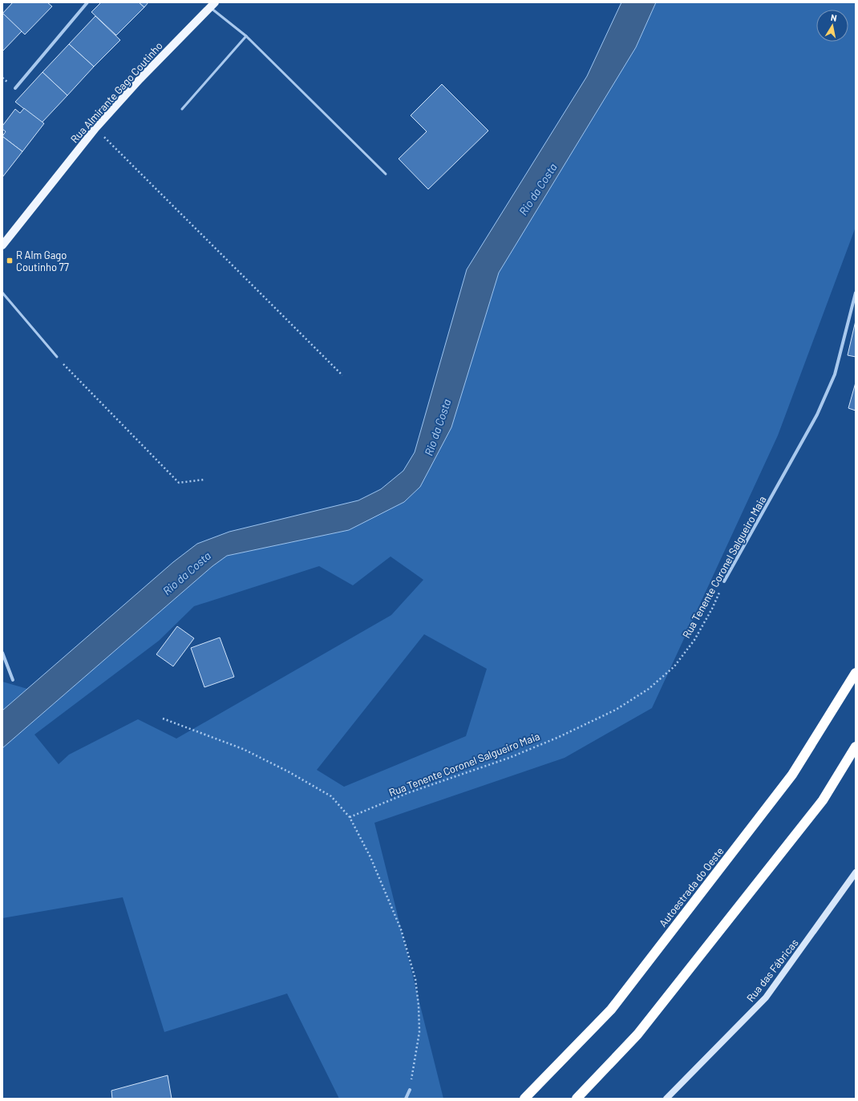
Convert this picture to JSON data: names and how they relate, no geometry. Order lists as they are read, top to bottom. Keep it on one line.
{"streets":{"highway":["Autoestrada do Oeste"],"main road":["Rua Almirante Gago Coutinho"],"street":["Rua Tenente Coronel Salgueiro Maia","Rua das Fábricas"]},"water":["Rio da Costa"],"places":{"transit":["R Alm Gago Coutinho 77"]},"north":"top"}
